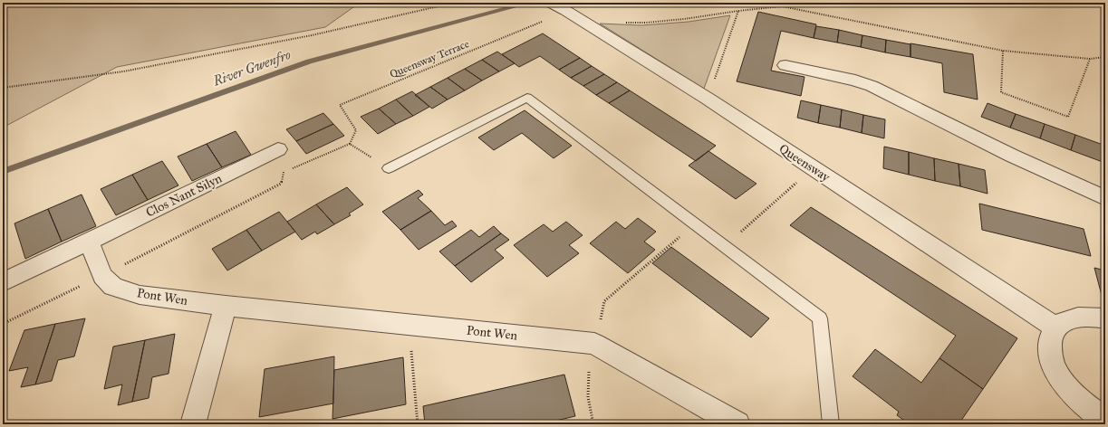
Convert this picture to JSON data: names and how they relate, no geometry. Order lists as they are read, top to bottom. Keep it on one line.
{"streets":{"street":["Queensway","Clos Nant Silyn","Pont Wen"],"path":["Queensway Terrace"]},"crossings":[["Queensway Terrace","Queensway"]],"water":["River Gwenfro"]}
